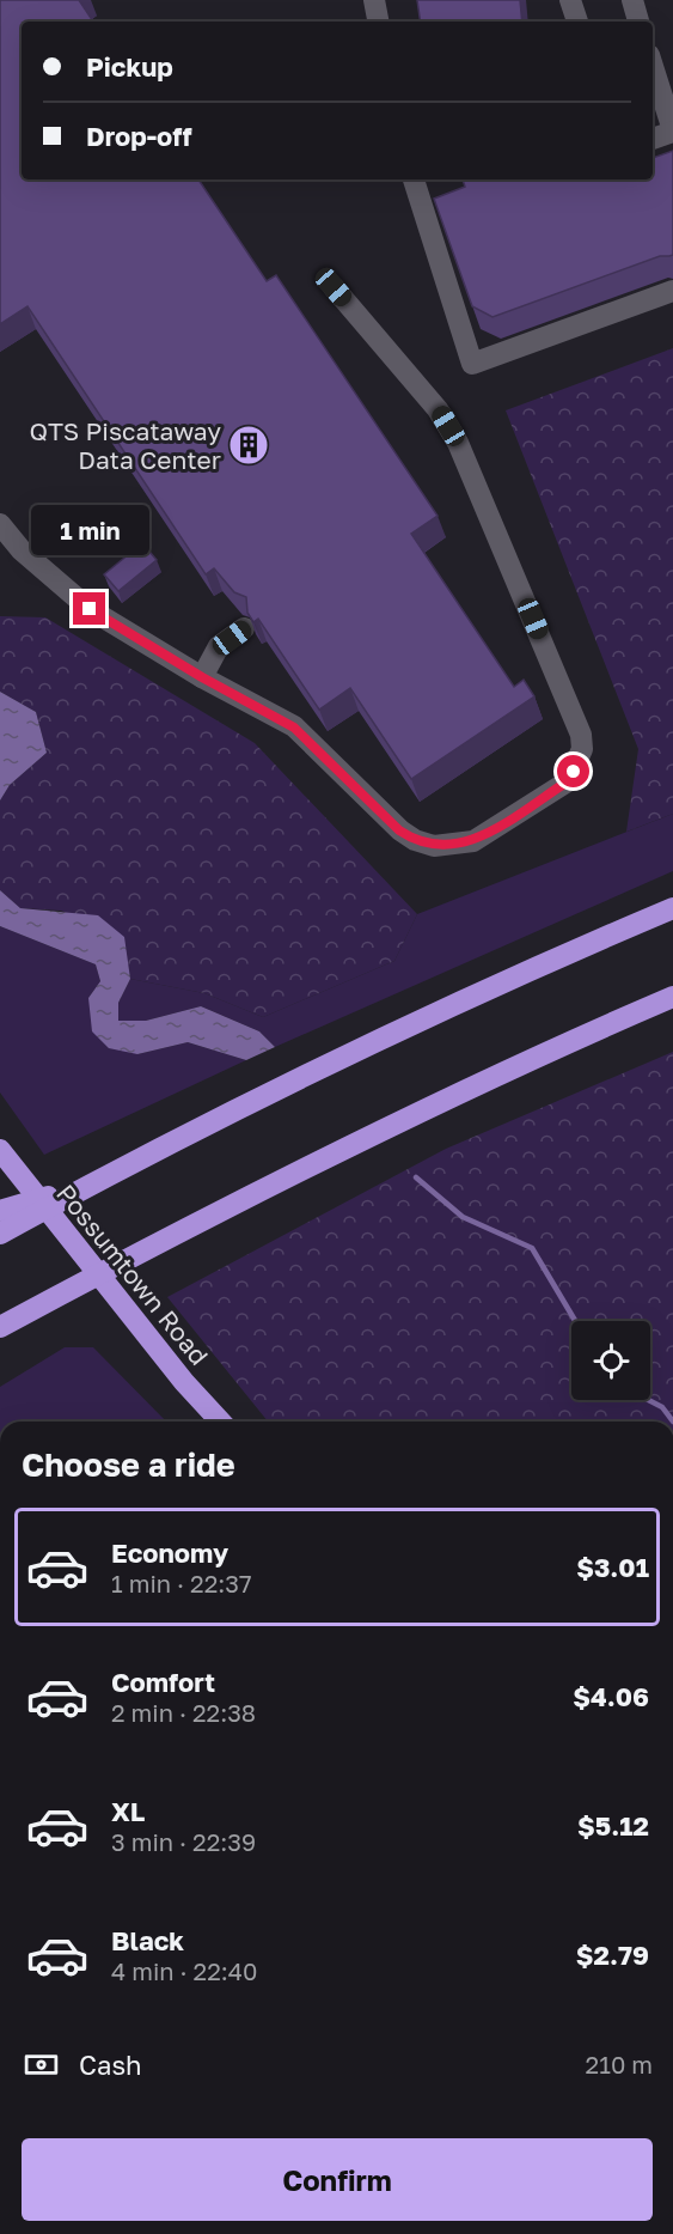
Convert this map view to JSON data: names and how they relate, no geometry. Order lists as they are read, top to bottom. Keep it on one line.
{"streets":{"highway":["Possumtown Road"]},"places":{"building":["QTS Piscataway Data Center"]},"page":{"banner":["Pickup","Drop-off"],"bubble":"1 min","heading":"Choose a ride","list":[{"name":"Economy","note":"1 min · 22:37","value":"$3.01"},{"name":"Comfort","note":"2 min · 22:38","value":"$4.06"},{"name":"XL","note":"3 min · 22:39","value":"$5.12"},{"name":"Black","note":"4 min · 22:40","value":"$2.79"}],"pay":["Cash","210 m"],"buttons":"Confirm"}}
